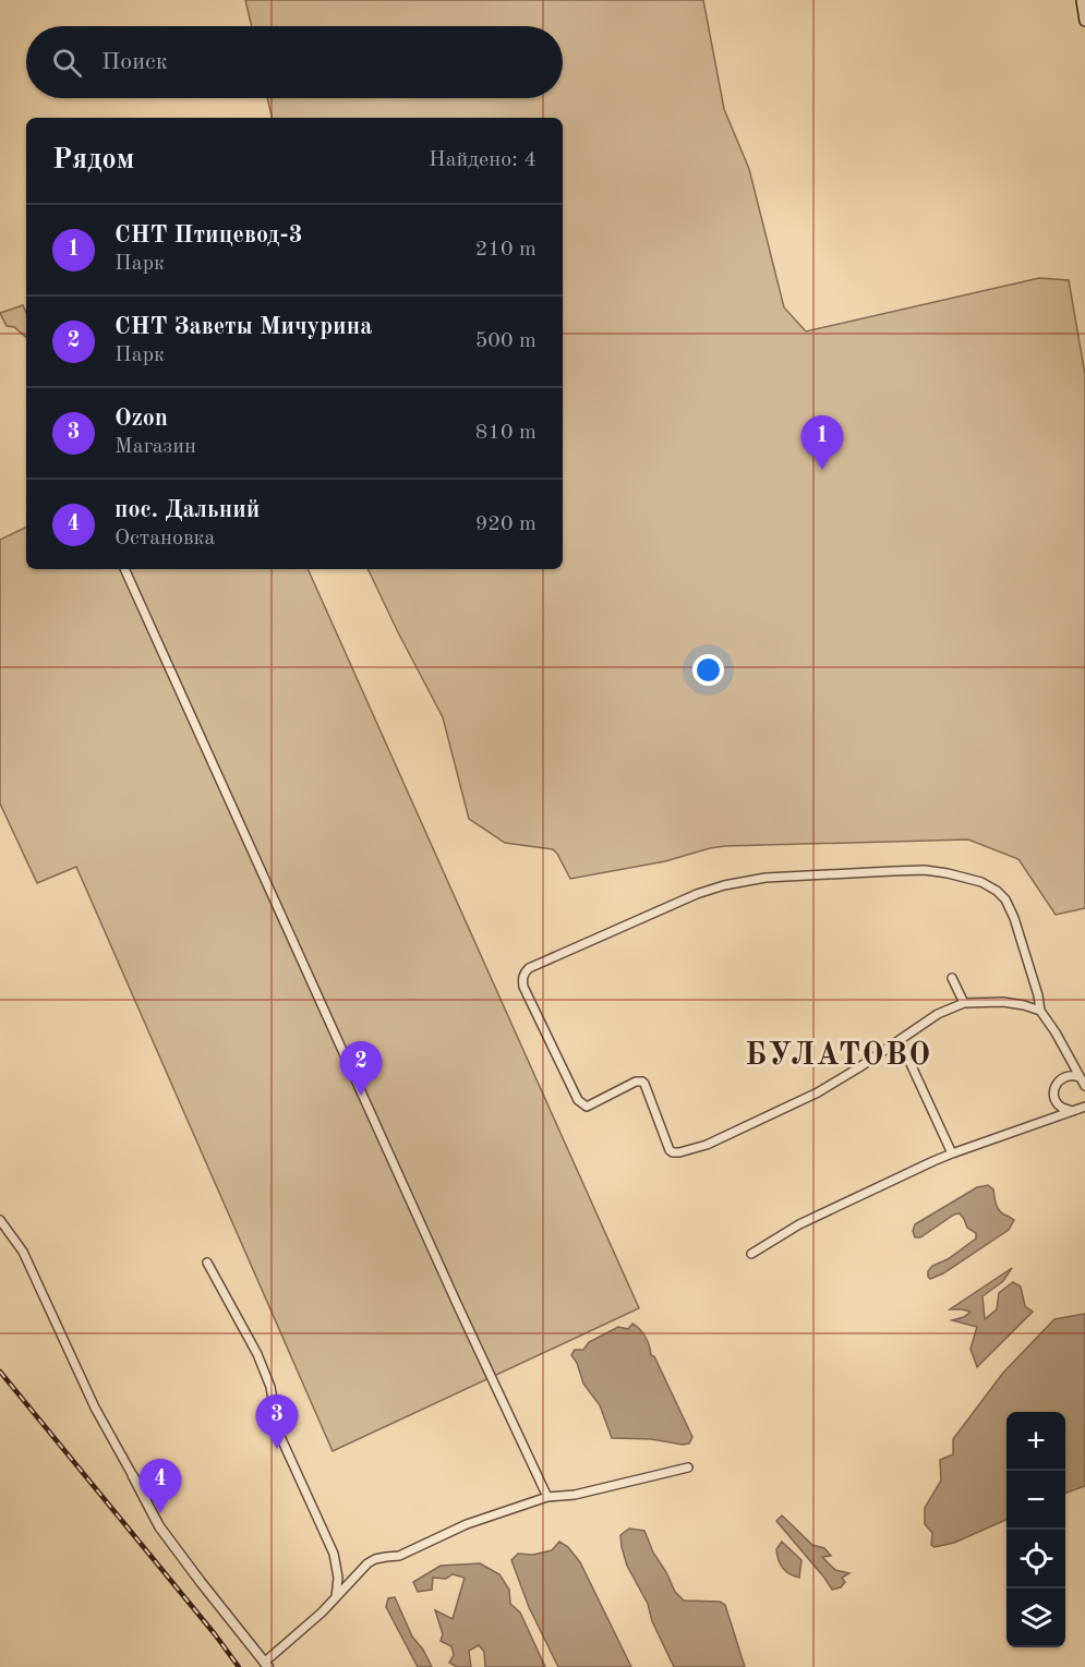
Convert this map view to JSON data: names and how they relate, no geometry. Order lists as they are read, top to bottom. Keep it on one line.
{"districts":["БУЛАТОВО"],"page":{"search":"Поиск","heading":["Рядом","Найдено: 4"],"list":[{"mark":"1","name":"СНТ Птицевод-3","note":"Парк","value":"210 m"},{"mark":"2","name":"СНТ Заветы Мичурина","note":"Парк","value":"500 m"},{"mark":"3","name":"Ozon","note":"Магазин","value":"810 m"},{"mark":"4","name":"пос. Дальний","note":"Остановка","value":"920 m"}],"pins":["1","2","3","4"],"map_buttons":["+","−"]}}
